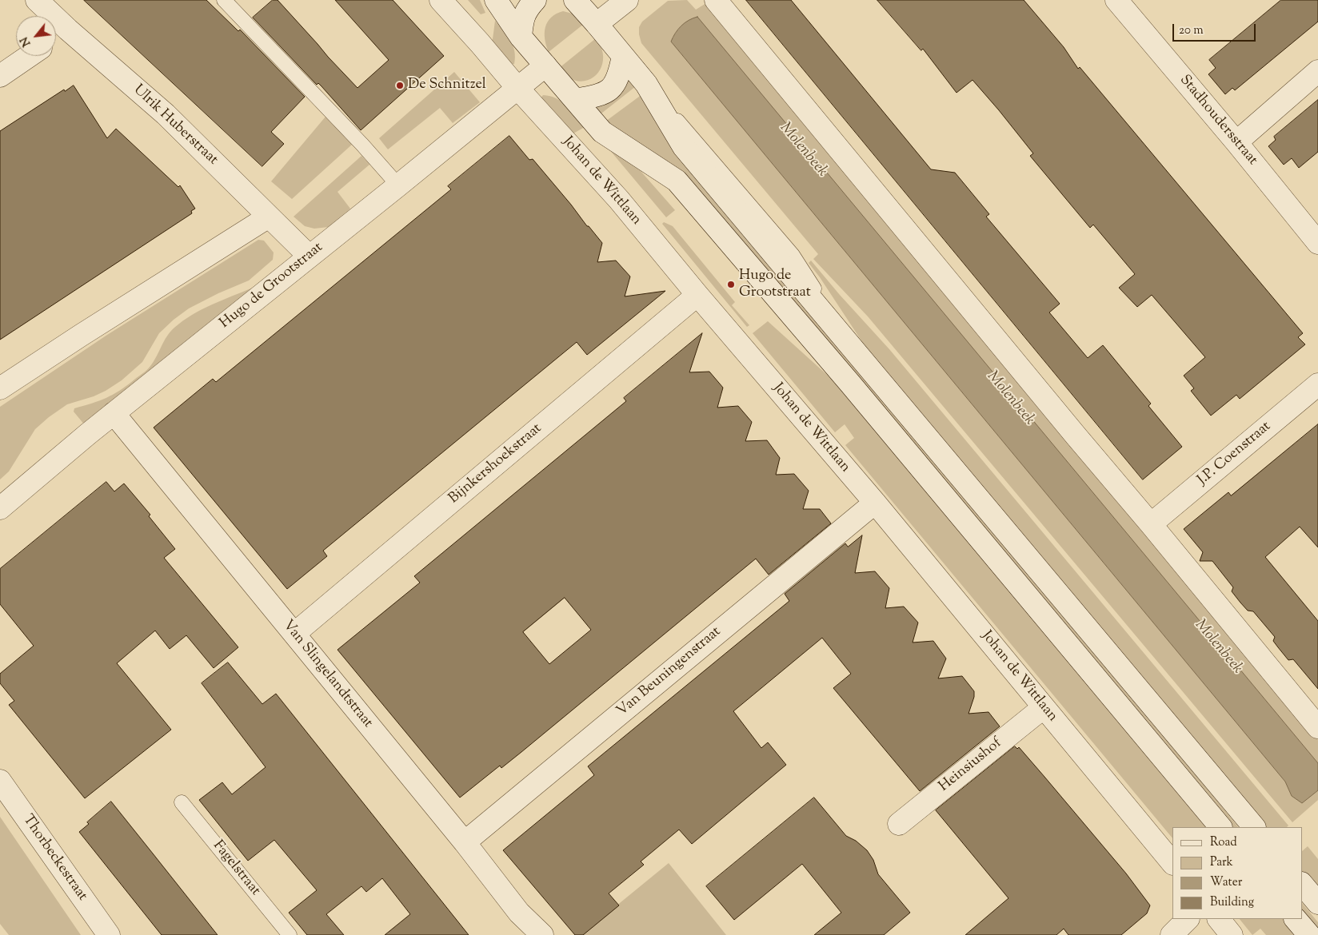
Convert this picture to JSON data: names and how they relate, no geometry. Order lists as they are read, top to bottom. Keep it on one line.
{"streets":{"street":["Stadhoudersstraat","Ulrik Huberstraat","Johan de Wittlaan","Hugo de Grootstraat","J.P. Coenstraat","Bijnkershoekstraat","Van Beuningenstraat","Van Slingelandtstraat","Heinsiushof","Thorbeckestraat"],"lane":["Fagelstraat"]},"crossings":[["Ulrik Huberstraat","Hugo de Grootstraat"],["Johan de Wittlaan","Hugo de Grootstraat"],["Johan de Wittlaan","Bijnkershoekstraat"],["Johan de Wittlaan","Van Beuningenstraat"],["Johan de Wittlaan","Heinsiushof"],["Hugo de Grootstraat","Van Slingelandtstraat"],["Bijnkershoekstraat","Van Slingelandtstraat"],["Van Beuningenstraat","Van Slingelandtstraat"]],"water":["Molenbeek"],"places":["De Schnitzel","Hugo de Grootstraat"],"legend":["Road","Park","Water","Building"],"scale_bar":"20 m","north":"bottom left"}
